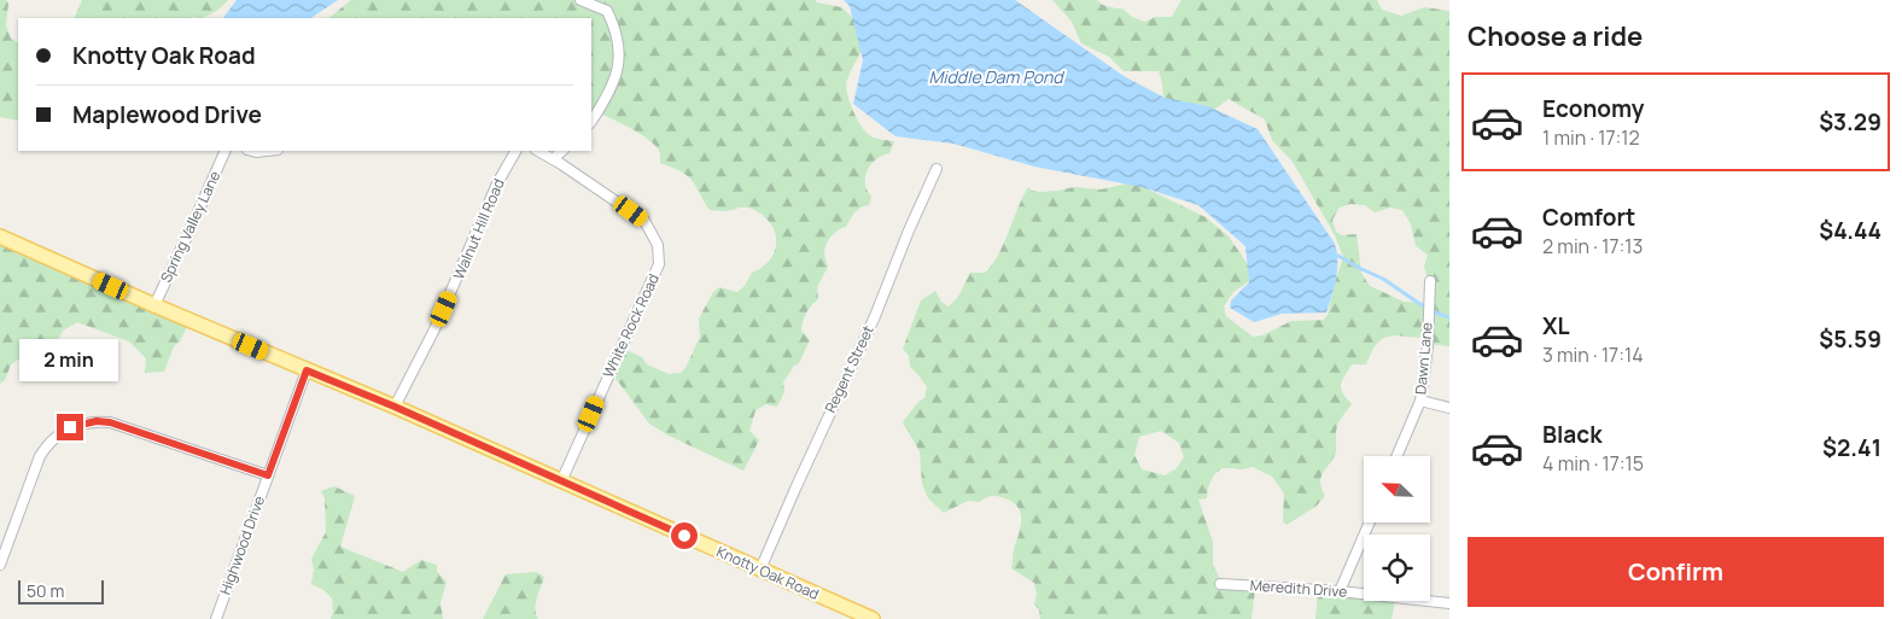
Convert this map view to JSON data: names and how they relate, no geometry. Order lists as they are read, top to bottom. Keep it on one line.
{"streets":{"main road":["Knotty Oak Road"],"street":["Spring Valley Lane","Walnut Hill Road","White Rock Road","Dawn Lane","Regent Street","Highwood Drive","Meredith Drive"]},"crossings":[["Spring Valley Lane","Knotty Oak Road"],["Walnut Hill Road","Knotty Oak Road"],["White Rock Road","Knotty Oak Road"],["Regent Street","Knotty Oak Road"],["Highwood Drive","Knotty Oak Road"]],"water":["Middle Dam Pond"],"scale_bar":"50 m","north":"top left","page":{"heading":"Choose a ride","banner":["Knotty Oak Road","Maplewood Drive"],"list":[{"name":"Economy","note":"1 min · 17:12","value":"$3.29"},{"name":"Comfort","note":"2 min · 17:13","value":"$4.44"},{"name":"XL","note":"3 min · 17:14","value":"$5.59"},{"name":"Black","note":"4 min · 17:15","value":"$2.41"}],"bubble":"2 min","buttons":"Confirm","scale":"50 m"}}
